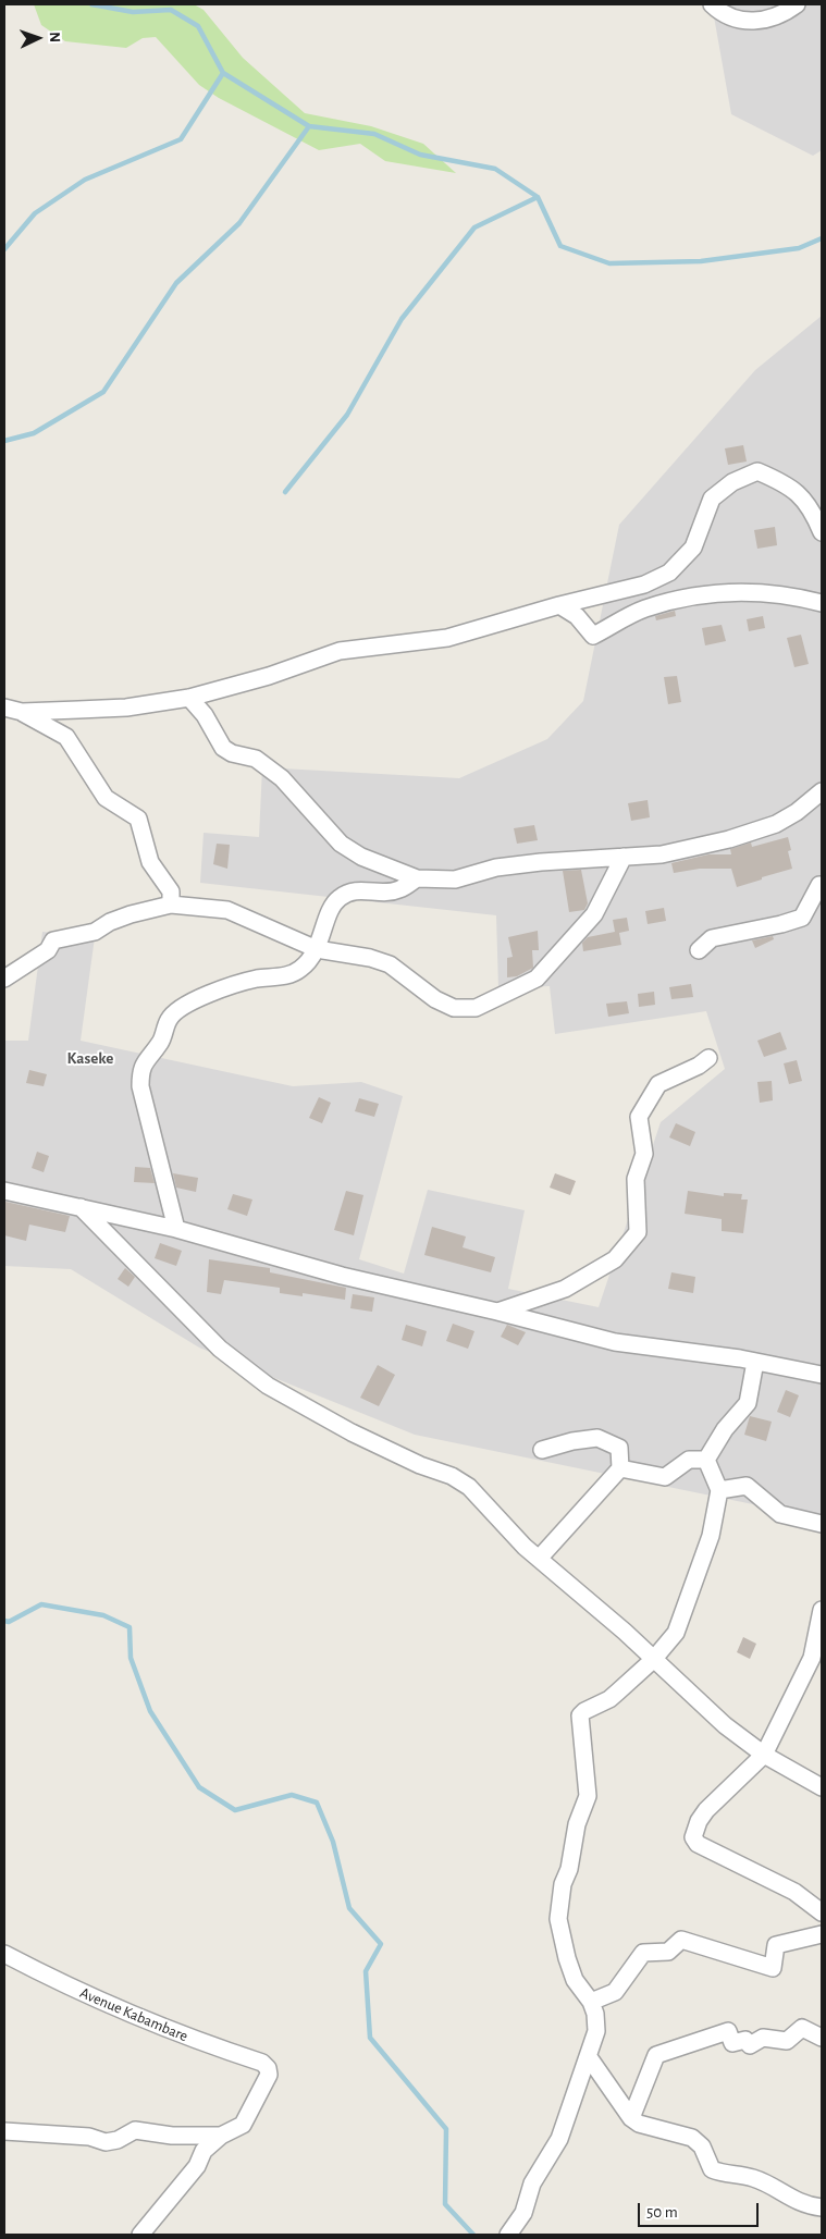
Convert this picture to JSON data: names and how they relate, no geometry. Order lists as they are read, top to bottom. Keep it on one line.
{"streets":{"street":["Avenue Kabambare"]},"districts":["Kaseke"],"scale_bar":"50 m","north":"right"}
